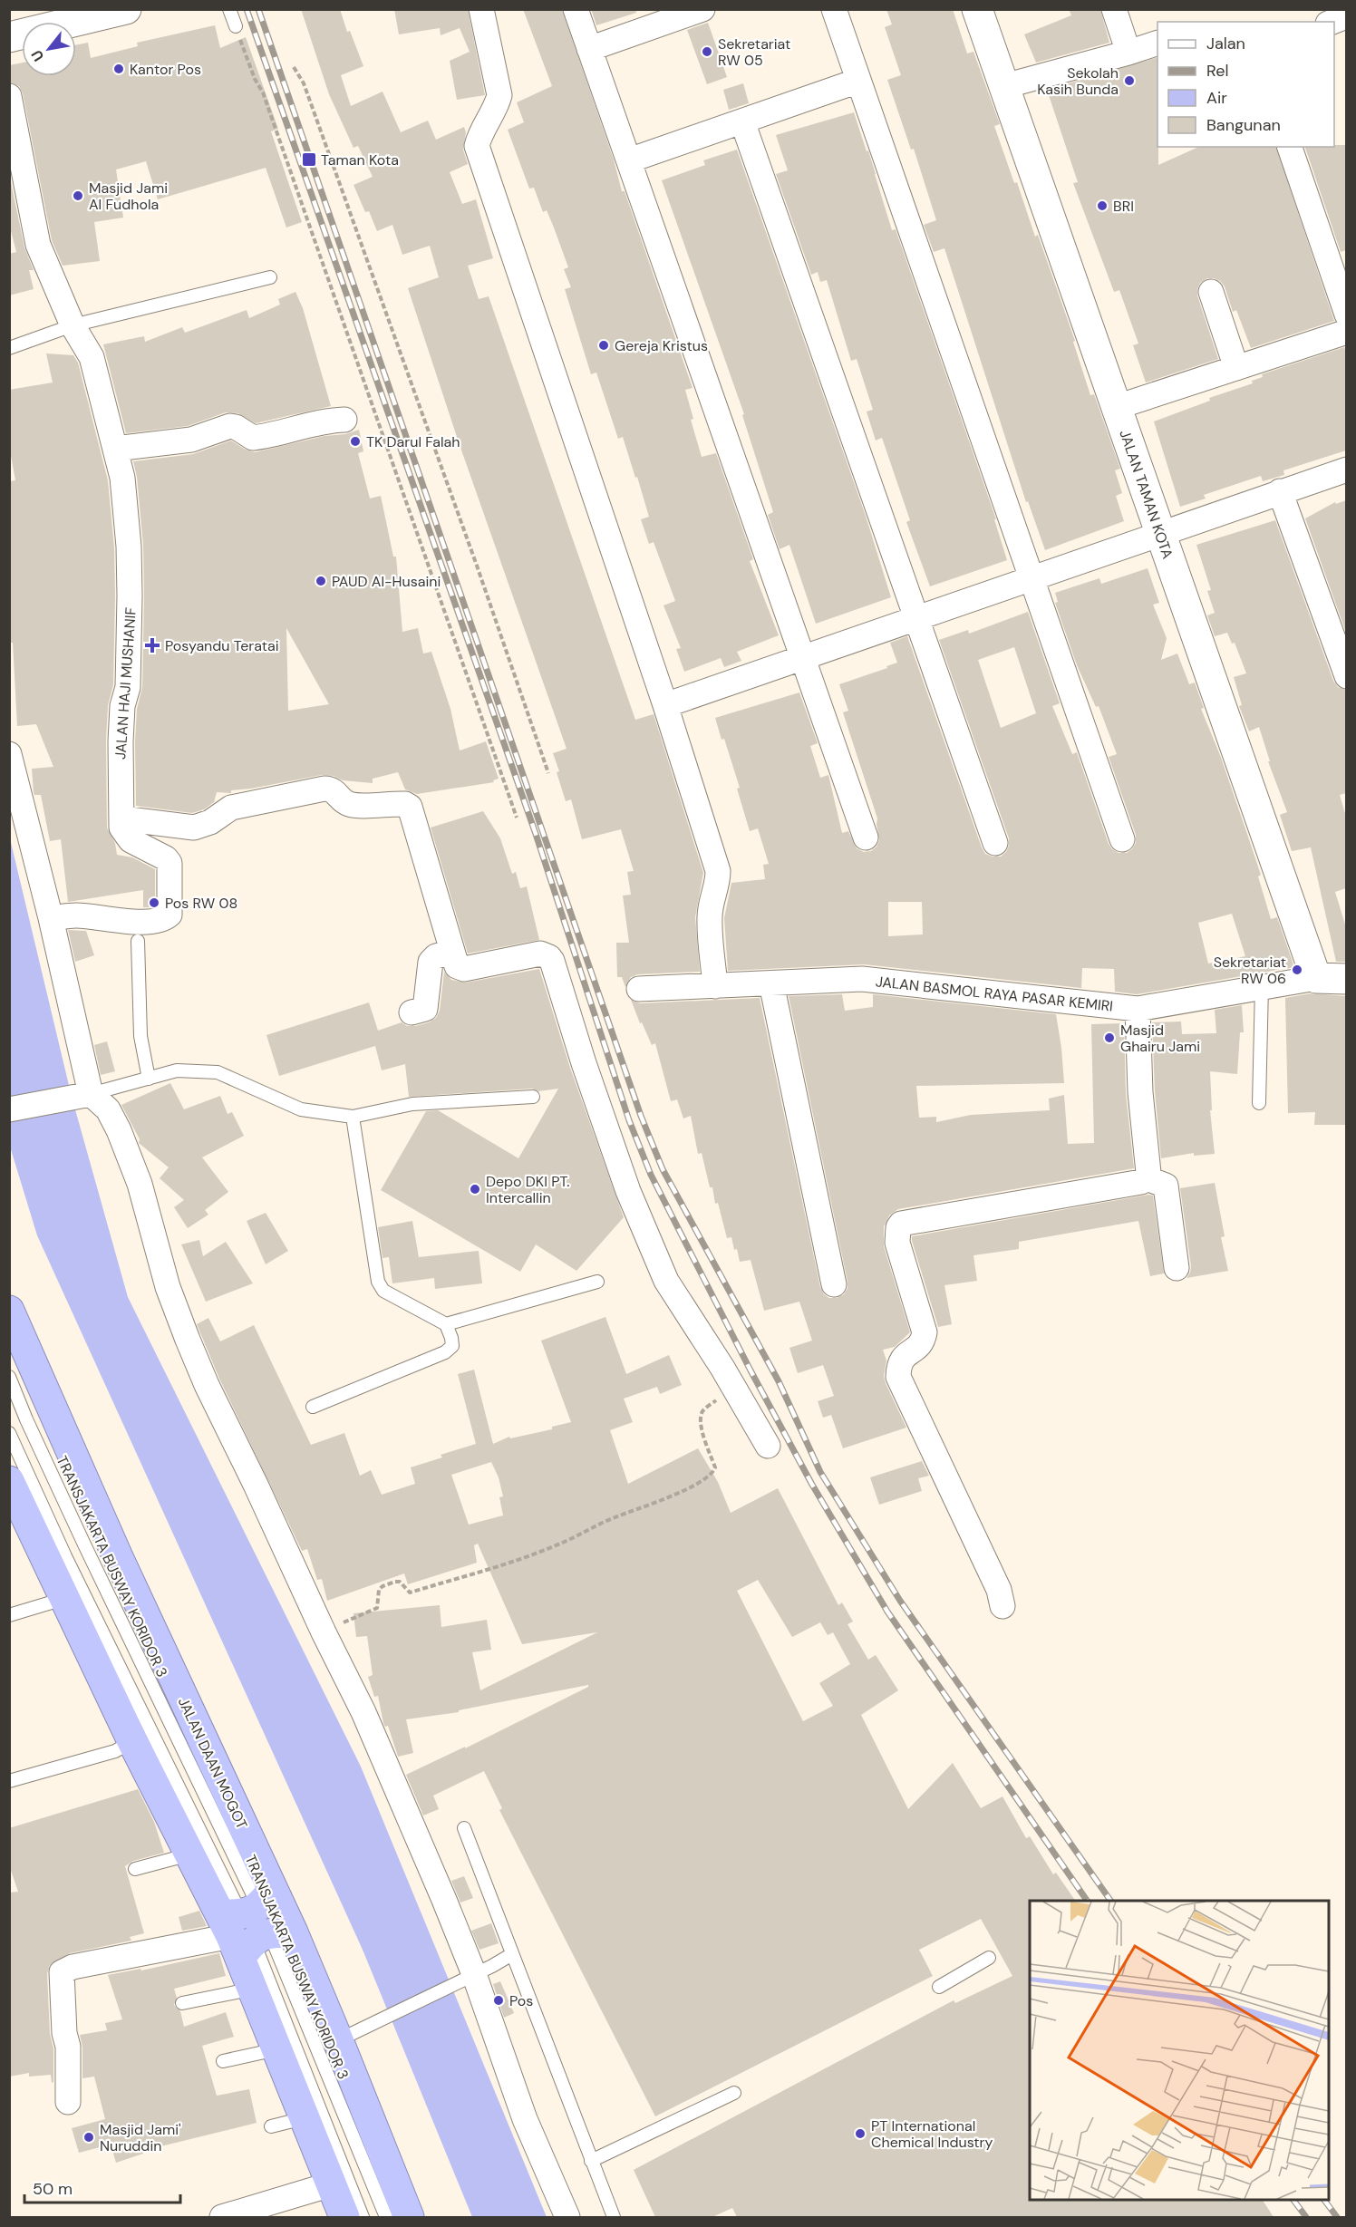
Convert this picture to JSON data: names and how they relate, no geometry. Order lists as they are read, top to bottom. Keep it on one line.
{"streets":{"highway":["JALAN DAAN MOGOT"],"street":["JALAN TAMAN KOTA","JALAN HAJI MUSHANIF","JALAN BASMOL RAYA PASAR KEMIRI"],"lane":["TRANSJAKARTA BUSWAY KORIDOR 3"]},"crossings":[["JALAN TAMAN KOTA","JALAN BASMOL RAYA PASAR KEMIRI"],["TRANSJAKARTA BUSWAY KORIDOR 3","JALAN DAAN MOGOT"]],"places":{"other":["Sekretariat RW 05","Kantor Pos","Sekolah Kasih Bunda","Masjid Jami Al Fudhola","BRI","Gereja Kristus","TK Darul Falah","PAUD Al-Husaini","Pos RW 08","Sekretariat RW 06","Masjid Ghairu Jami","Depo DKI PT. Intercallin","Pos","PT International Chemical Industry","Masjid Jami' Nuruddin"],"transit":["Taman Kota"],"health":["Posyandu Teratai"]},"legend":["Jalan","Rel","Air","Bangunan"],"scale_bar":"50 m","north":"bottom left"}
